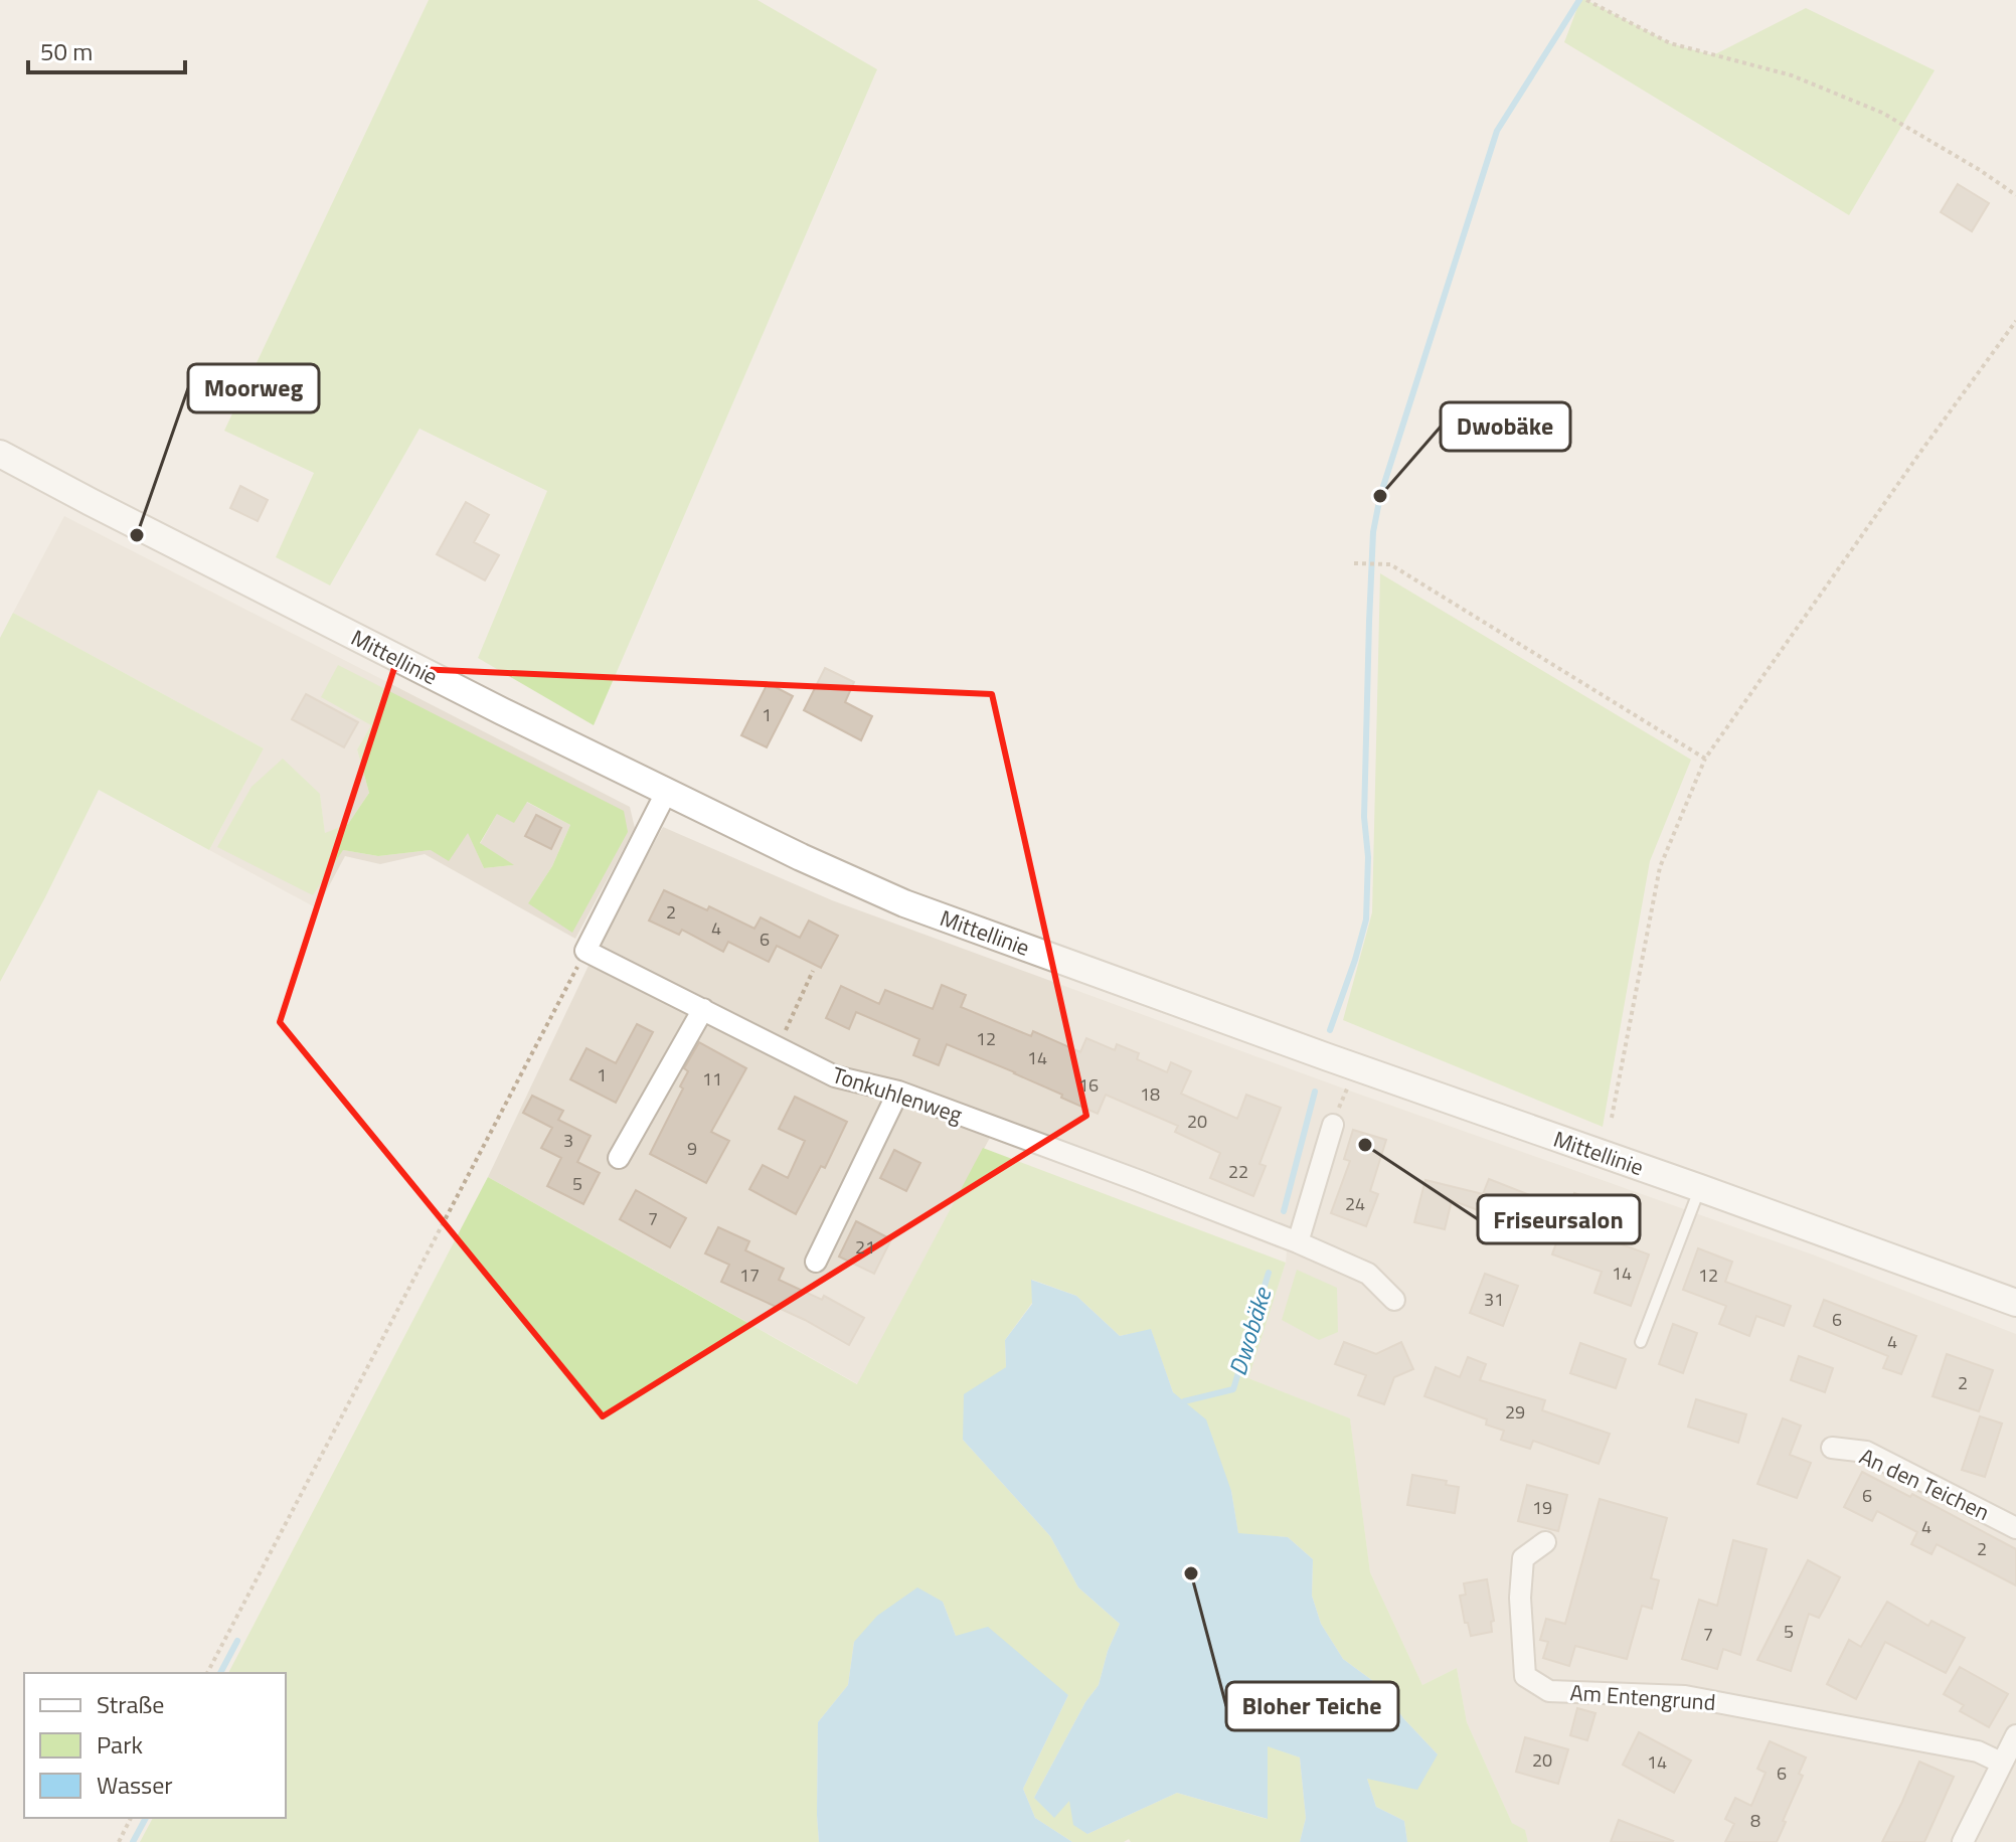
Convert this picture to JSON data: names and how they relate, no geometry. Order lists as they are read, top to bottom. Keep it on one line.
{"streets":{"street":["Mittellinie","Tonkuhlenweg","An den Teichen","Am Entengrund"]},"water":["Dwobäke"],"places":["Dwobäke","Moorweg","Friseursalon","Bloher Teiche"],"house_numbers":["1","2","4","6","12","14","1","11","16","18","20","3","9","22","5","24","7","21","14","17","12","31","6","4","2","29","6","19","4","2","5","7","20","14","6","8"],"legend":["Straße","Park","Wasser"],"scale_bar":"50 m"}
